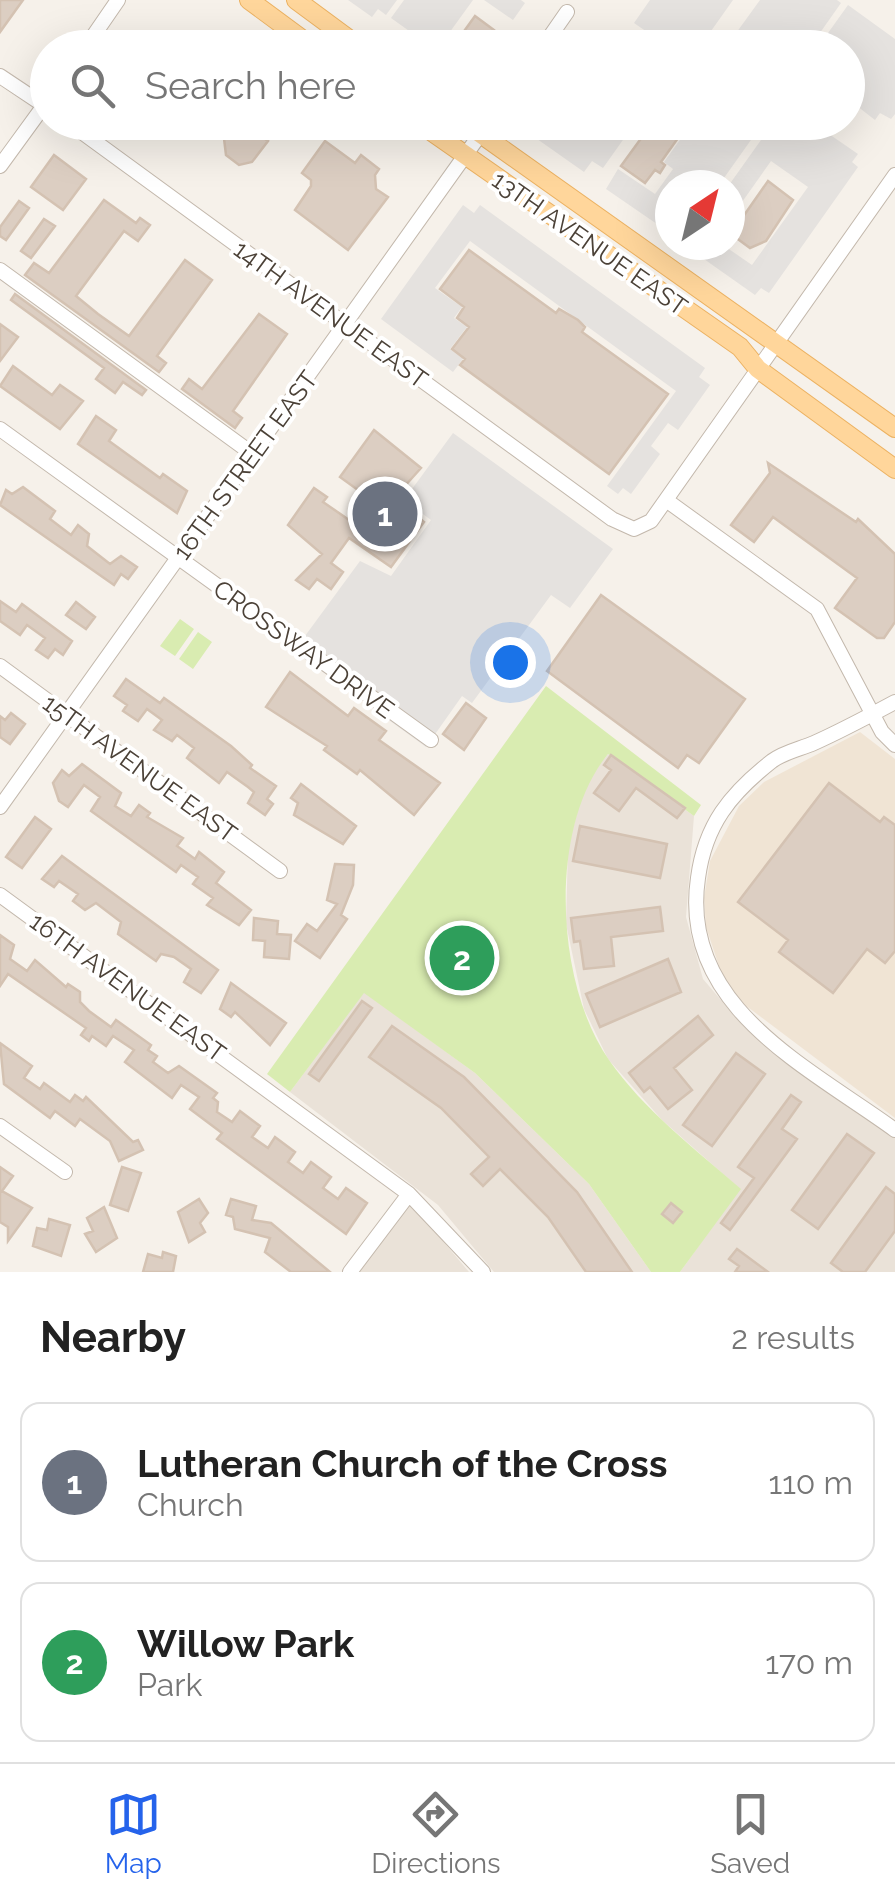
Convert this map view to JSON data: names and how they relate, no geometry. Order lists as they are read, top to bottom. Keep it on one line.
{"streets":{"main road":["13TH AVENUE EAST"],"street":["14TH AVENUE EAST","16TH STREET EAST","CROSSWAY DRIVE","15TH AVENUE EAST","16TH AVENUE EAST"]},"crossings":[["13TH AVENUE EAST","16TH STREET EAST"],["14TH AVENUE EAST","16TH STREET EAST"],["16TH STREET EAST","CROSSWAY DRIVE"],["16TH STREET EAST","15TH AVENUE EAST"]],"north":"top right","page":{"search":"Search here","pins":["1","2"],"heading":["Nearby","2 results"],"list":[{"mark":"1","name":"Lutheran Church of the Cross","note":"Church","value":"110 m"},{"mark":"2","name":"Willow Park","note":"Park","value":"170 m"}],"nav":["Map","Directions","Saved"]}}
